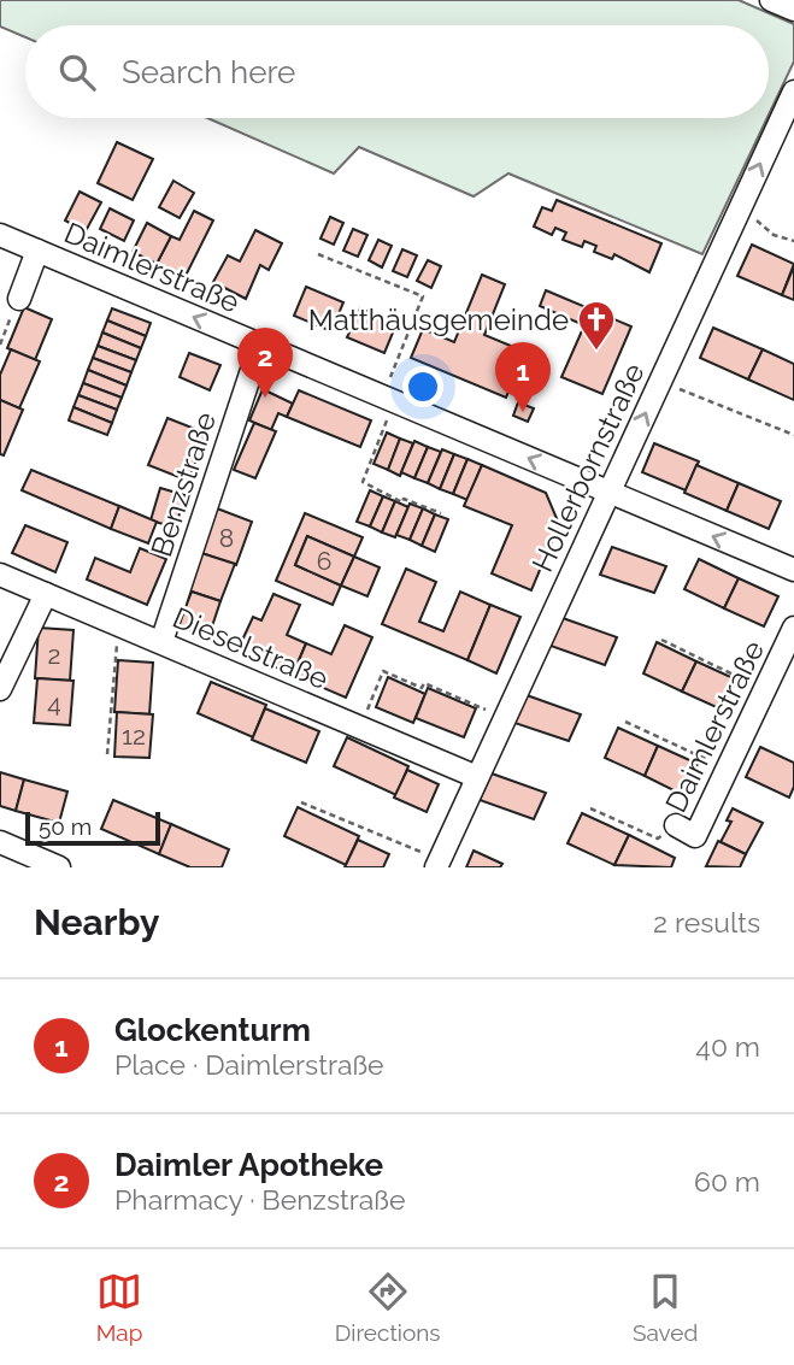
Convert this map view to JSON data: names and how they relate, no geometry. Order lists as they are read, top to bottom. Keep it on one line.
{"streets":{"street":["Daimlerstraße","Hollerbornstraße","Benzstraße","Dieselstraße"]},"crossings":[["Daimlerstraße","Hollerbornstraße"],["Daimlerstraße","Benzstraße"],["Hollerbornstraße","Dieselstraße"],["Benzstraße","Dieselstraße"]],"one_way":["Daimlerstraße"],"places":{"church":["Matthäusgemeinde"]},"house_numbers":["8","6","2","4","12"],"scale_bar":"50 m","page":{"search":"Search here","pins":["2","1"],"scale":"50 m","heading":["Nearby","2 results"],"list":[{"mark":"1","name":"Glockenturm","note":"Place · Daimlerstraße","value":"40 m"},{"mark":"2","name":"Daimler Apotheke","note":"Pharmacy · Benzstraße","value":"60 m"}],"nav":["Map","Directions","Saved"]}}
